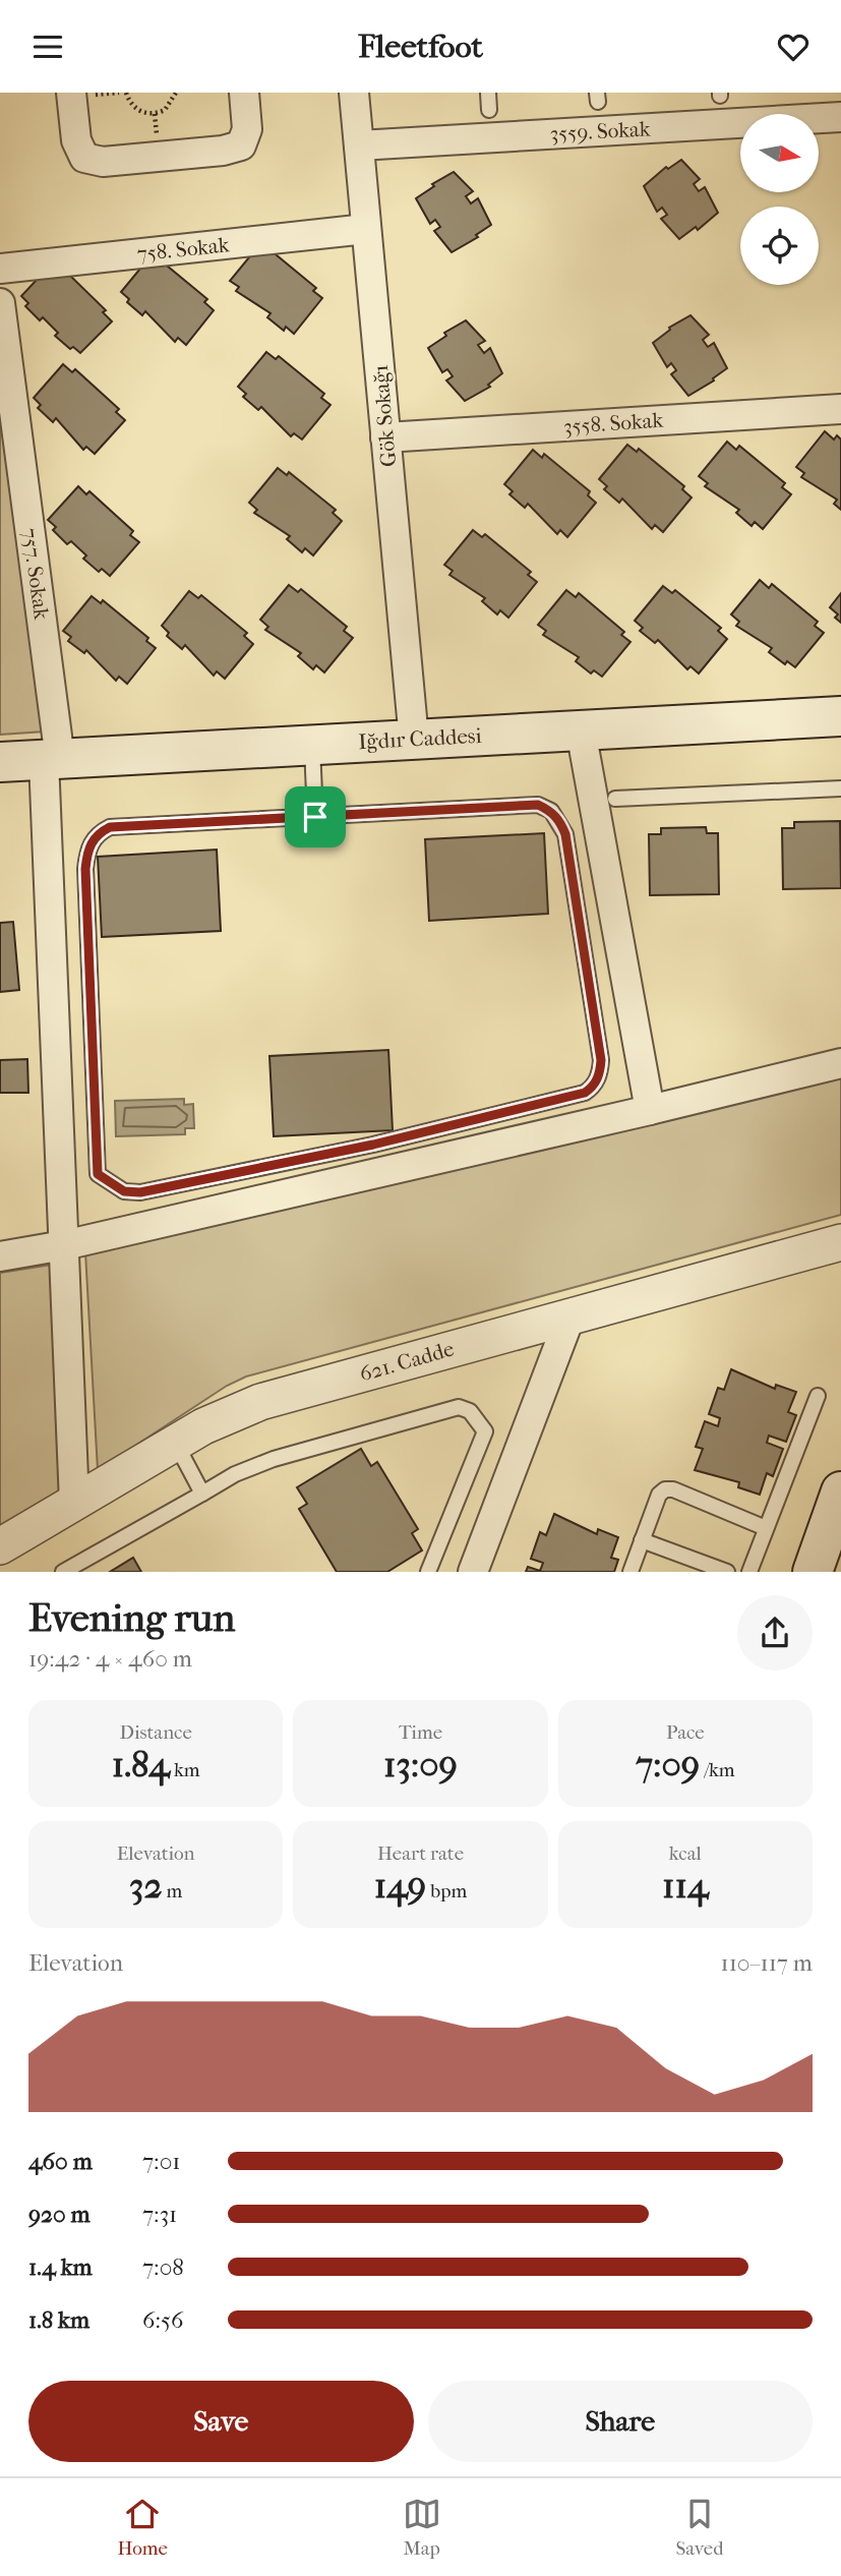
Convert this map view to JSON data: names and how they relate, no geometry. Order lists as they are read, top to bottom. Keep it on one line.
{"streets":{"main road":["Iğdır Caddesi"],"street":["3559. Sokak","758. Sokak","Gök Sokağı","3558. Sokak","757. Sokak","621. Cadde"]},"crossings":[["3559. Sokak","Gök Sokağı"],["758. Sokak","Gök Sokağı"],["Gök Sokağı","3558. Sokak"],["Gök Sokağı","Iğdır Caddesi"],["757. Sokak","Iğdır Caddesi"],["757. Sokak","621. Cadde"]],"north":"right","page":{"header":"Fleetfoot","heading":["Evening run","19:42 · 4 × 460 m"],"stats":[["Distance","1.84 km"],["Time","13:09"],["Pace","7:09 /km"],["Elevation","32 m"],["Heart rate","149 bpm"],["kcal","114"]],"chart":["Elevation","110–117 m"],"list":[{"name":"460 m","note":"7:01"},{"name":"920 m","note":"7:31"},{"name":"1.4 km","note":"7:08"},{"name":"1.8 km","note":"6:56"}],"buttons":["Save","Share"],"tabs":["Home","Map","Saved"]}}
